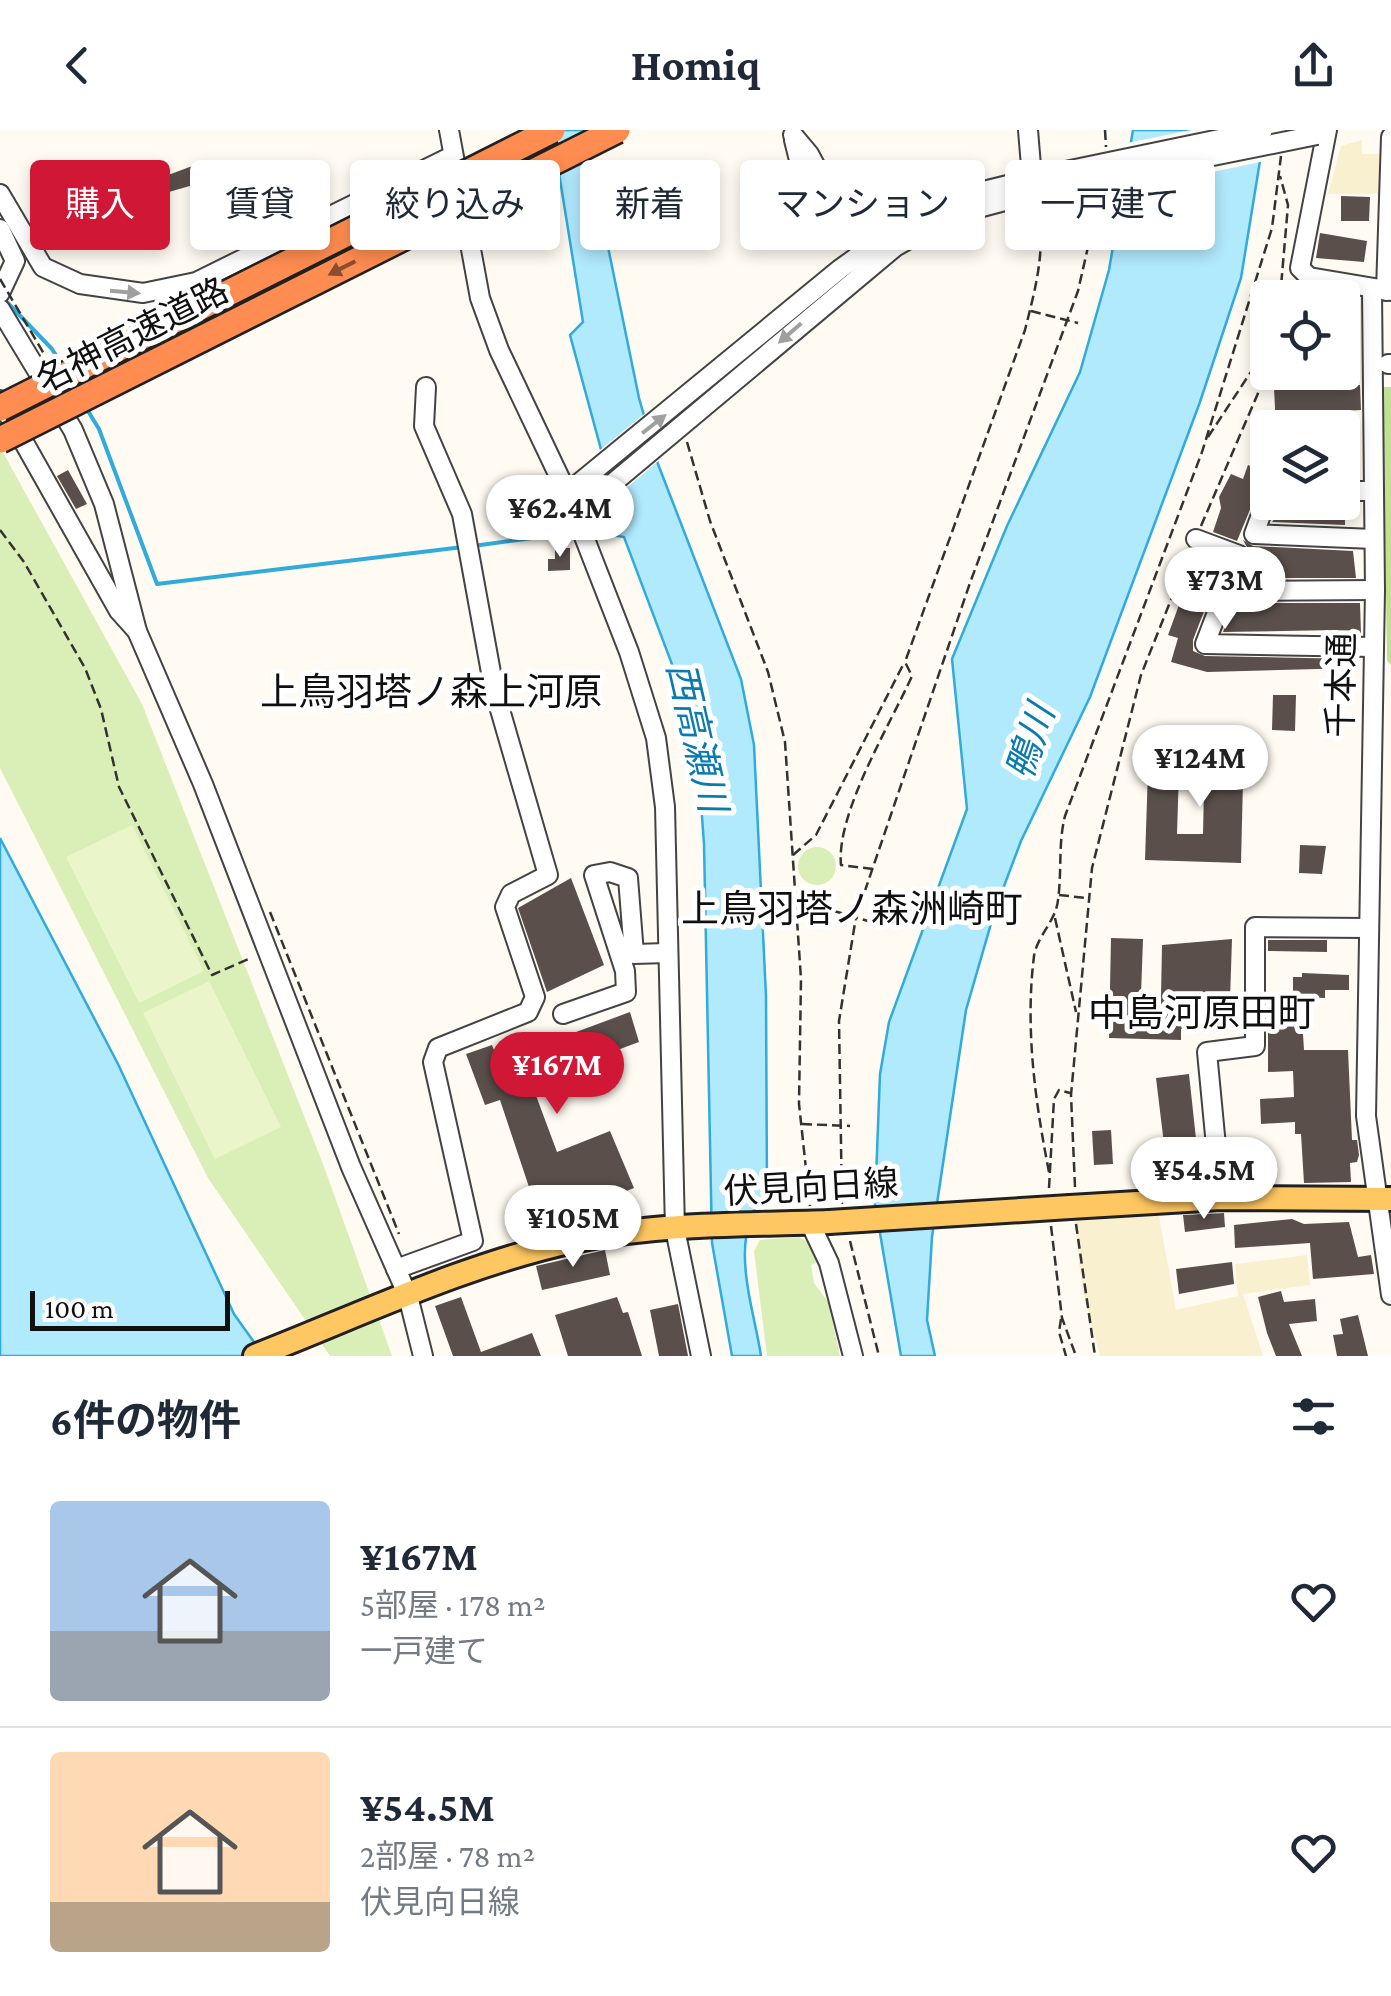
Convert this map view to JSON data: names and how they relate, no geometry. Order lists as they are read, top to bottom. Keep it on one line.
{"streets":{"highway":["名神高速道路"],"main road":["伏見向日線"],"street":["千本通"]},"crossings":[["千本通","伏見向日線"]],"districts":["上鳥羽塔ノ森上河原","上鳥羽塔ノ森洲崎町","中島河原田町"],"water":["西高瀬川","鴨川"],"scale_bar":"100 m","page":{"header":"Homiq","chip":["購入","賃貸","絞り込み","新着","マンション","一戸建て"],"price":["¥62.4M","¥73M","¥124M","¥167M","¥54.5M","¥105M"],"scale":"100 m","heading":"6件の物件","list":[{"name":"¥167M","note":"5部屋 · 178 m² · 一戸建て"},{"name":"¥54.5M","note":"2部屋 · 78 m² · 伏見向日線"}]}}
